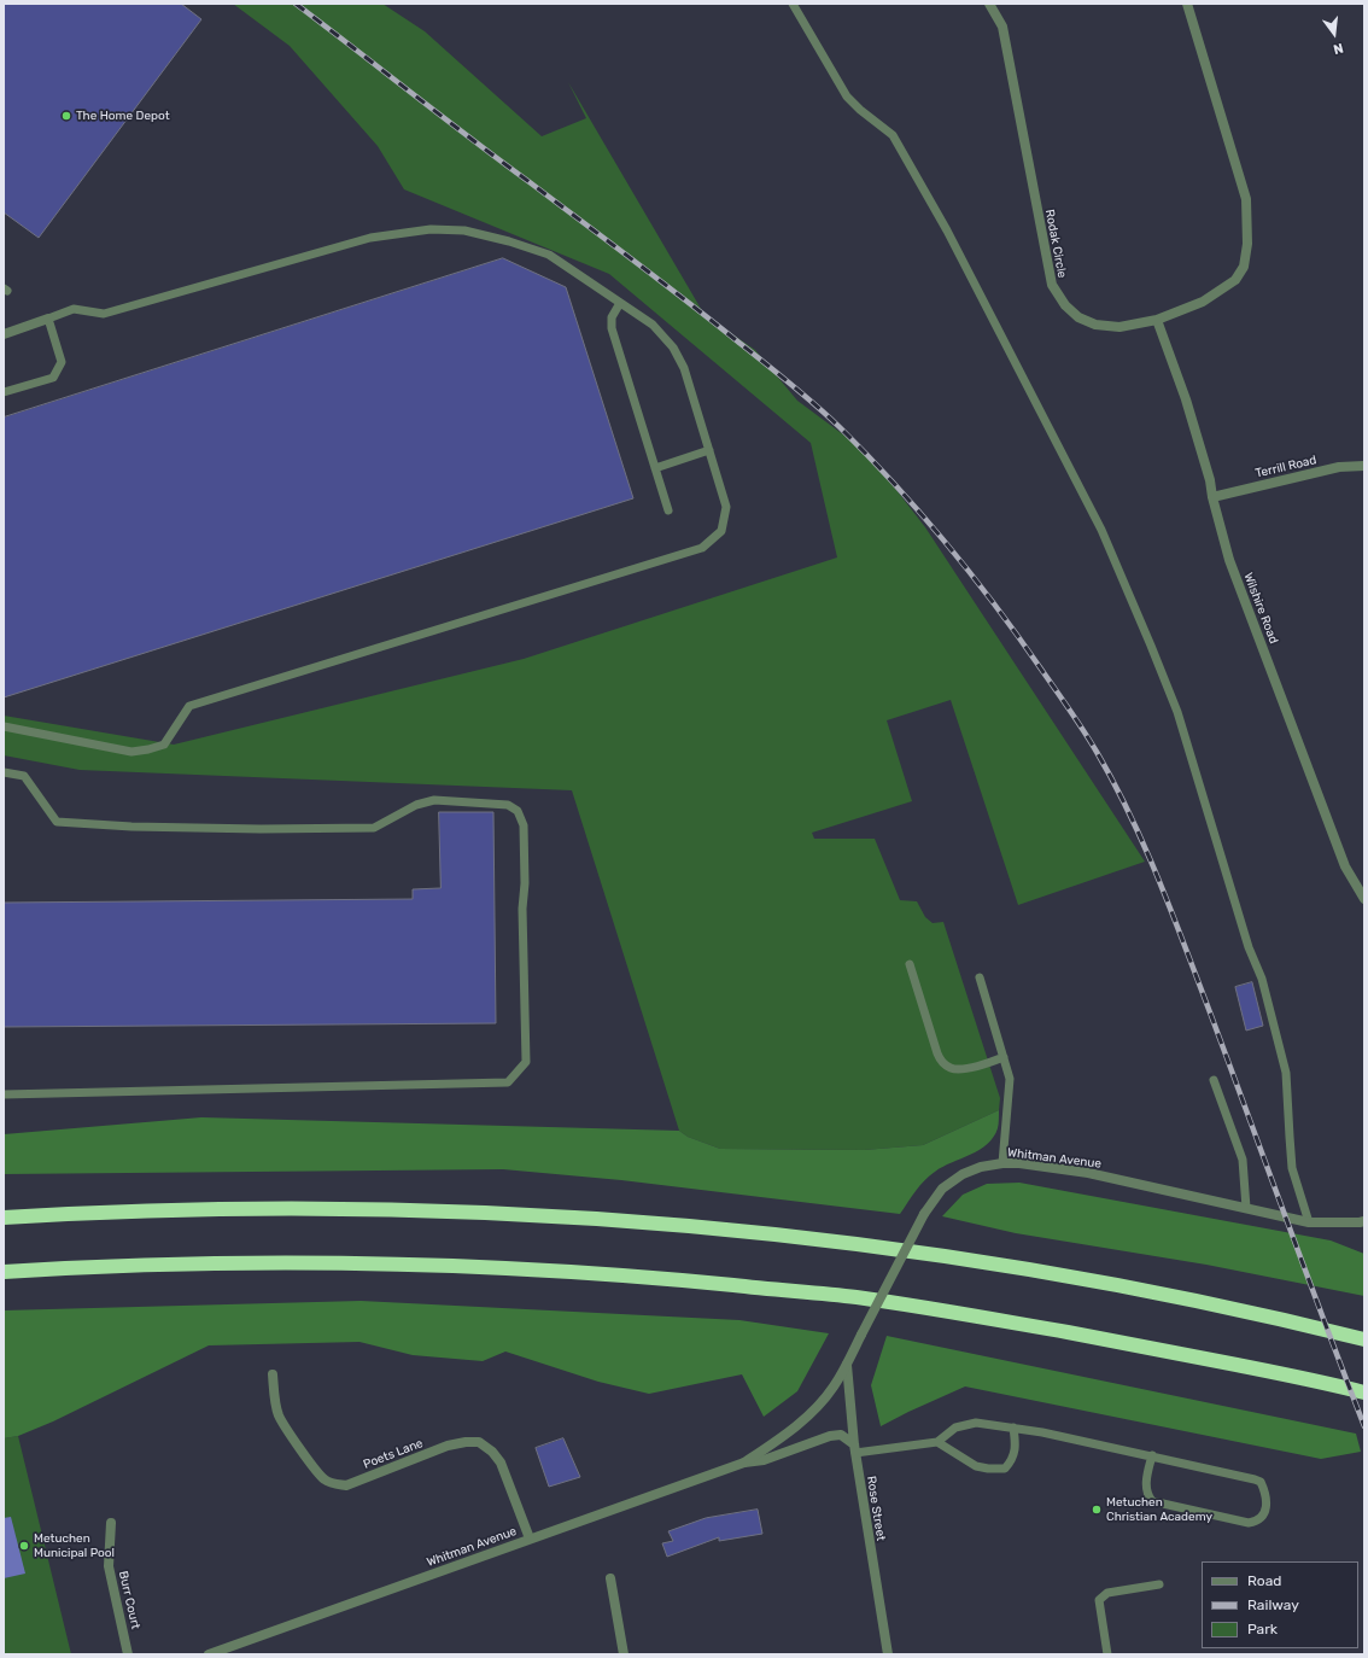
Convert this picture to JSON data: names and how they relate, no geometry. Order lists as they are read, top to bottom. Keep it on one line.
{"streets":{"street":["Rodak Circle","Terrill Road","Wilshire Road","Whitman Avenue","Poets Lane","Rose Street","Burr Court"]},"crossings":[["Rodak Circle","Wilshire Road"],["Terrill Road","Wilshire Road"],["Whitman Avenue","Poets Lane"],["Whitman Avenue","Rose Street"]],"places":["The Home Depot","Metuchen Christian Academy","Metuchen Municipal Pool"],"legend":["Road","Railway","Park"],"north":"bottom"}
